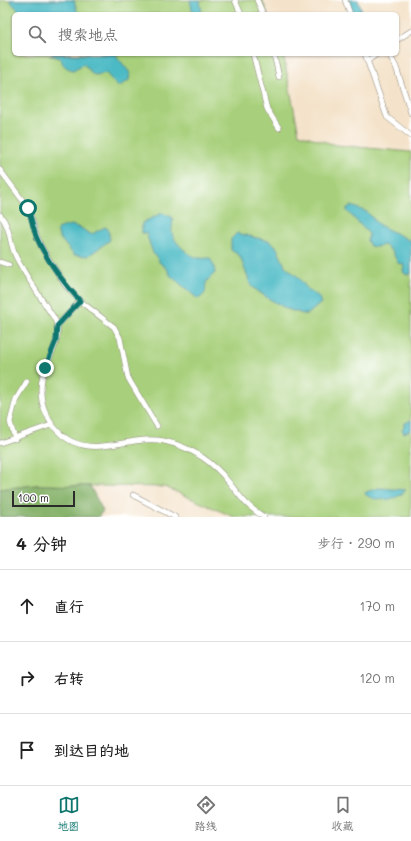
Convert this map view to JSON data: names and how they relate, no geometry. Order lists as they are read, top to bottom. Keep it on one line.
{"scale_bar":"100 m","page":{"search":"搜索地点","scale":"100 m","heading":["4 分钟","步行 · 290 m"],"list":[["直行","170 m"],["右转","120 m"],"到达目的地"],"nav":["地图","路线","收藏"]}}
